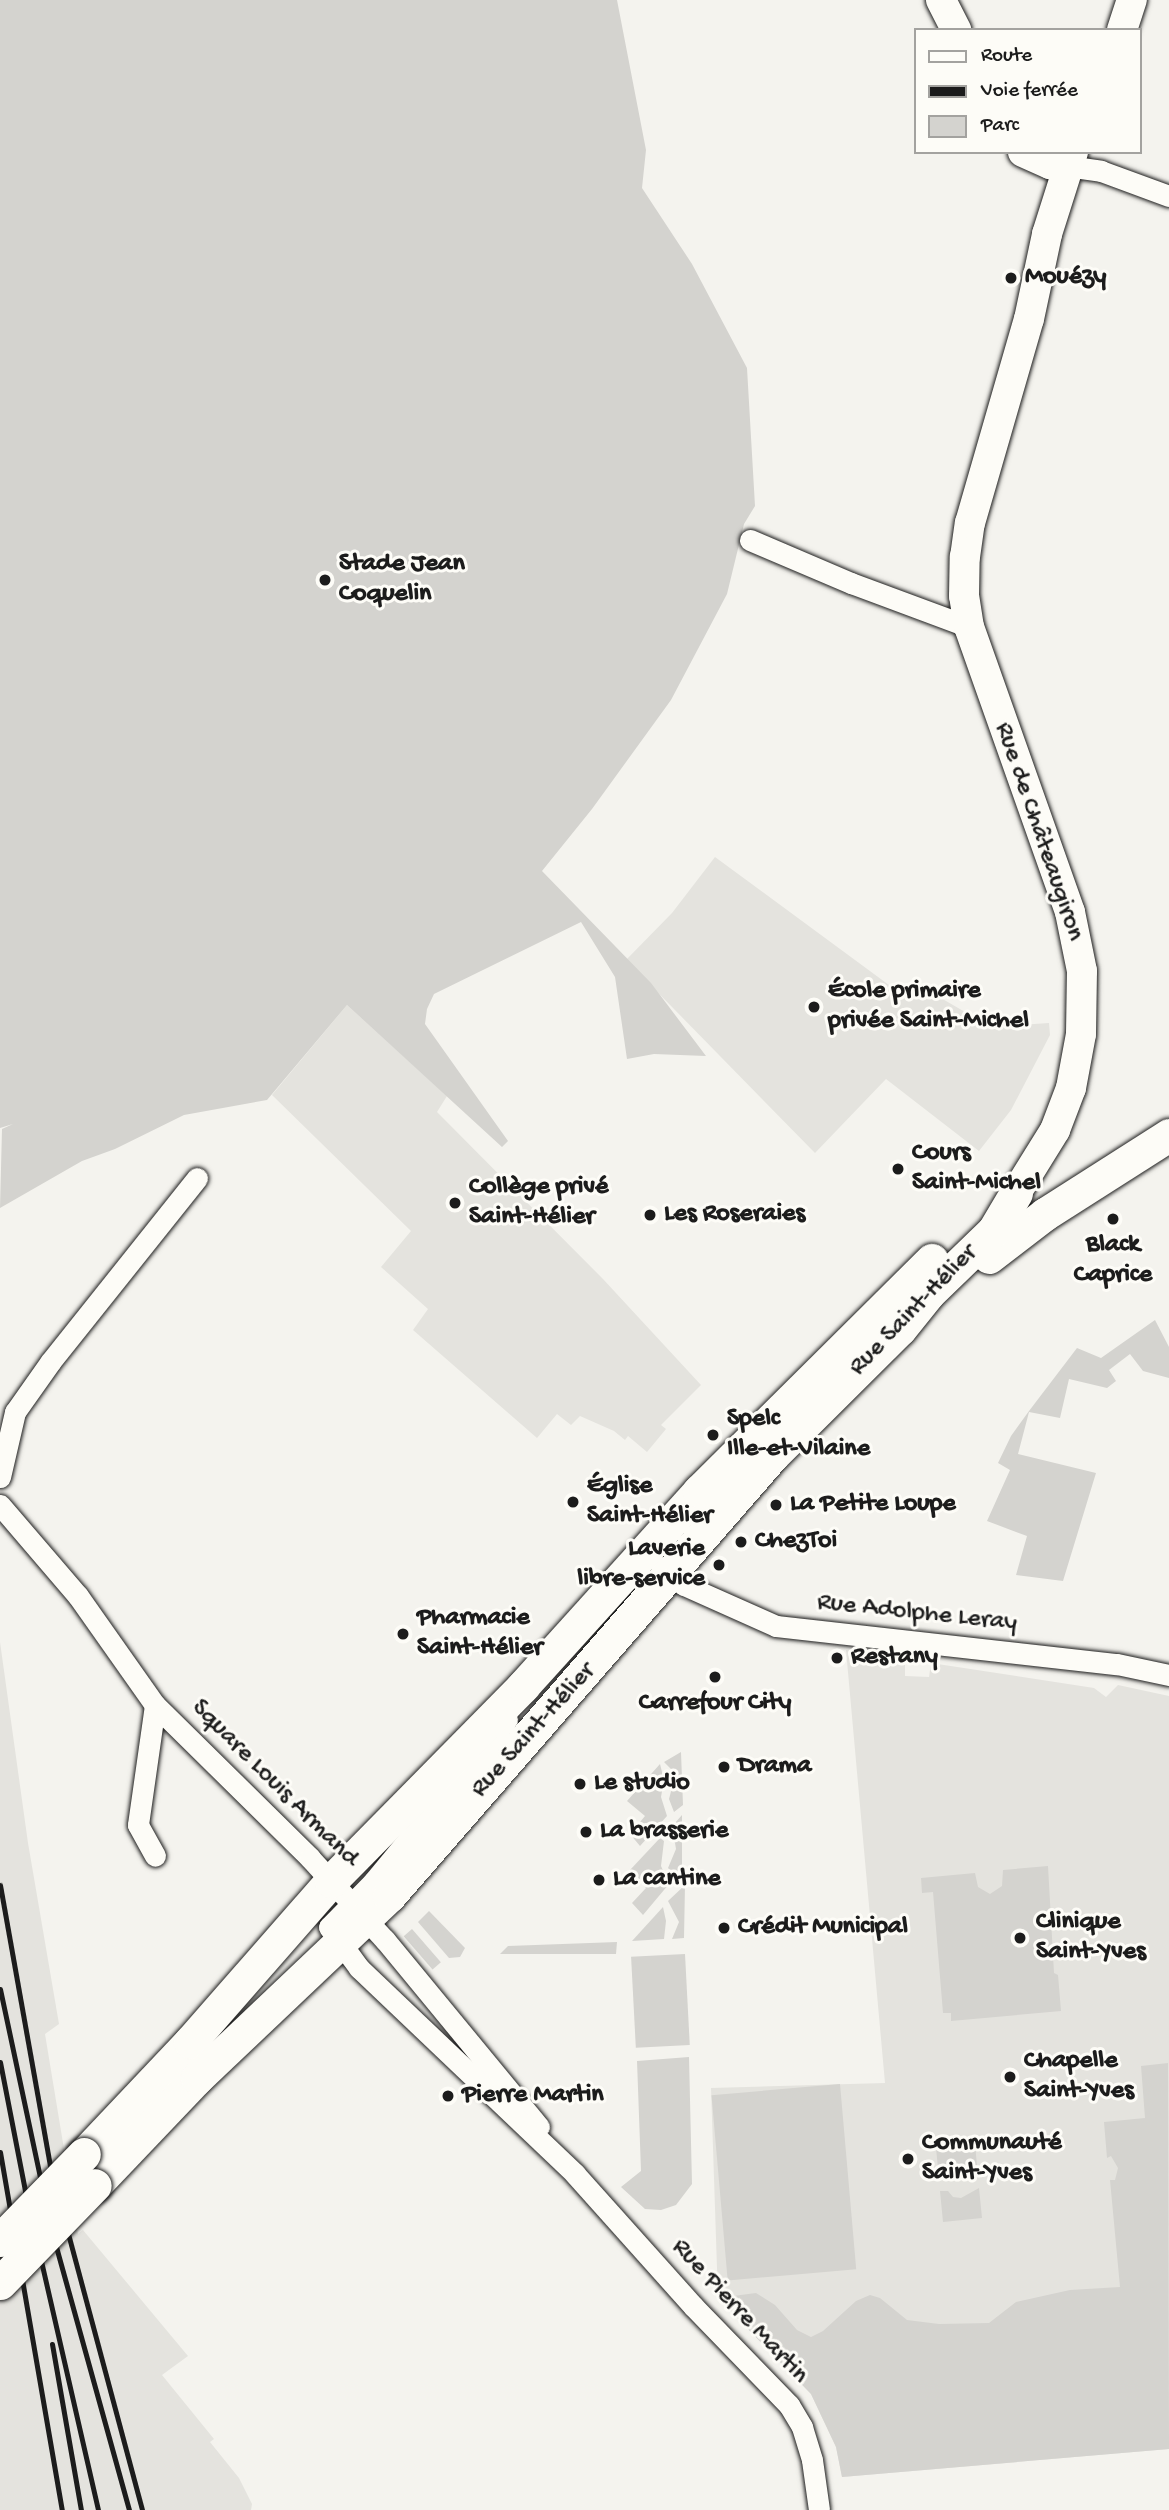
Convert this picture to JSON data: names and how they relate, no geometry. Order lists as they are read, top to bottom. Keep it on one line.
{"streets":{"main road":["Rue de Châteaugiron","Rue Saint-Hélier"],"street":["Rue Adolphe Leray","Square Louis Armand","Rue Pierre Martin"]},"crossings":[["Rue de Châteaugiron","Rue Saint-Hélier"],["Rue Saint-Hélier","Rue Adolphe Leray"],["Rue Saint-Hélier","Square Louis Armand"],["Rue Saint-Hélier","Rue Pierre Martin"],["Square Louis Armand","Rue Pierre Martin"]],"places":["Mouézy","Stade Jean Coquelin","École primaire privée Saint-Michel","Cours Saint-Michel","Collège privé Saint-Hélier","Les Roseraies","Black Caprice","Spelc Ille-et-Vilaine","Église Saint-Hélier","La Petite Loupe","ChezToi","Laverie libre-service","Pharmacie Saint-Hélier","Restany","Carrefour City","Drama","Le studio","La brasserie","La cantine","Crédit Municipal","Clinique Saint-Yves","Chapelle Saint-Yves","Pierre Martin","Communauté Saint-Yves"],"legend":["Route","Voie ferrée","Parc"]}
